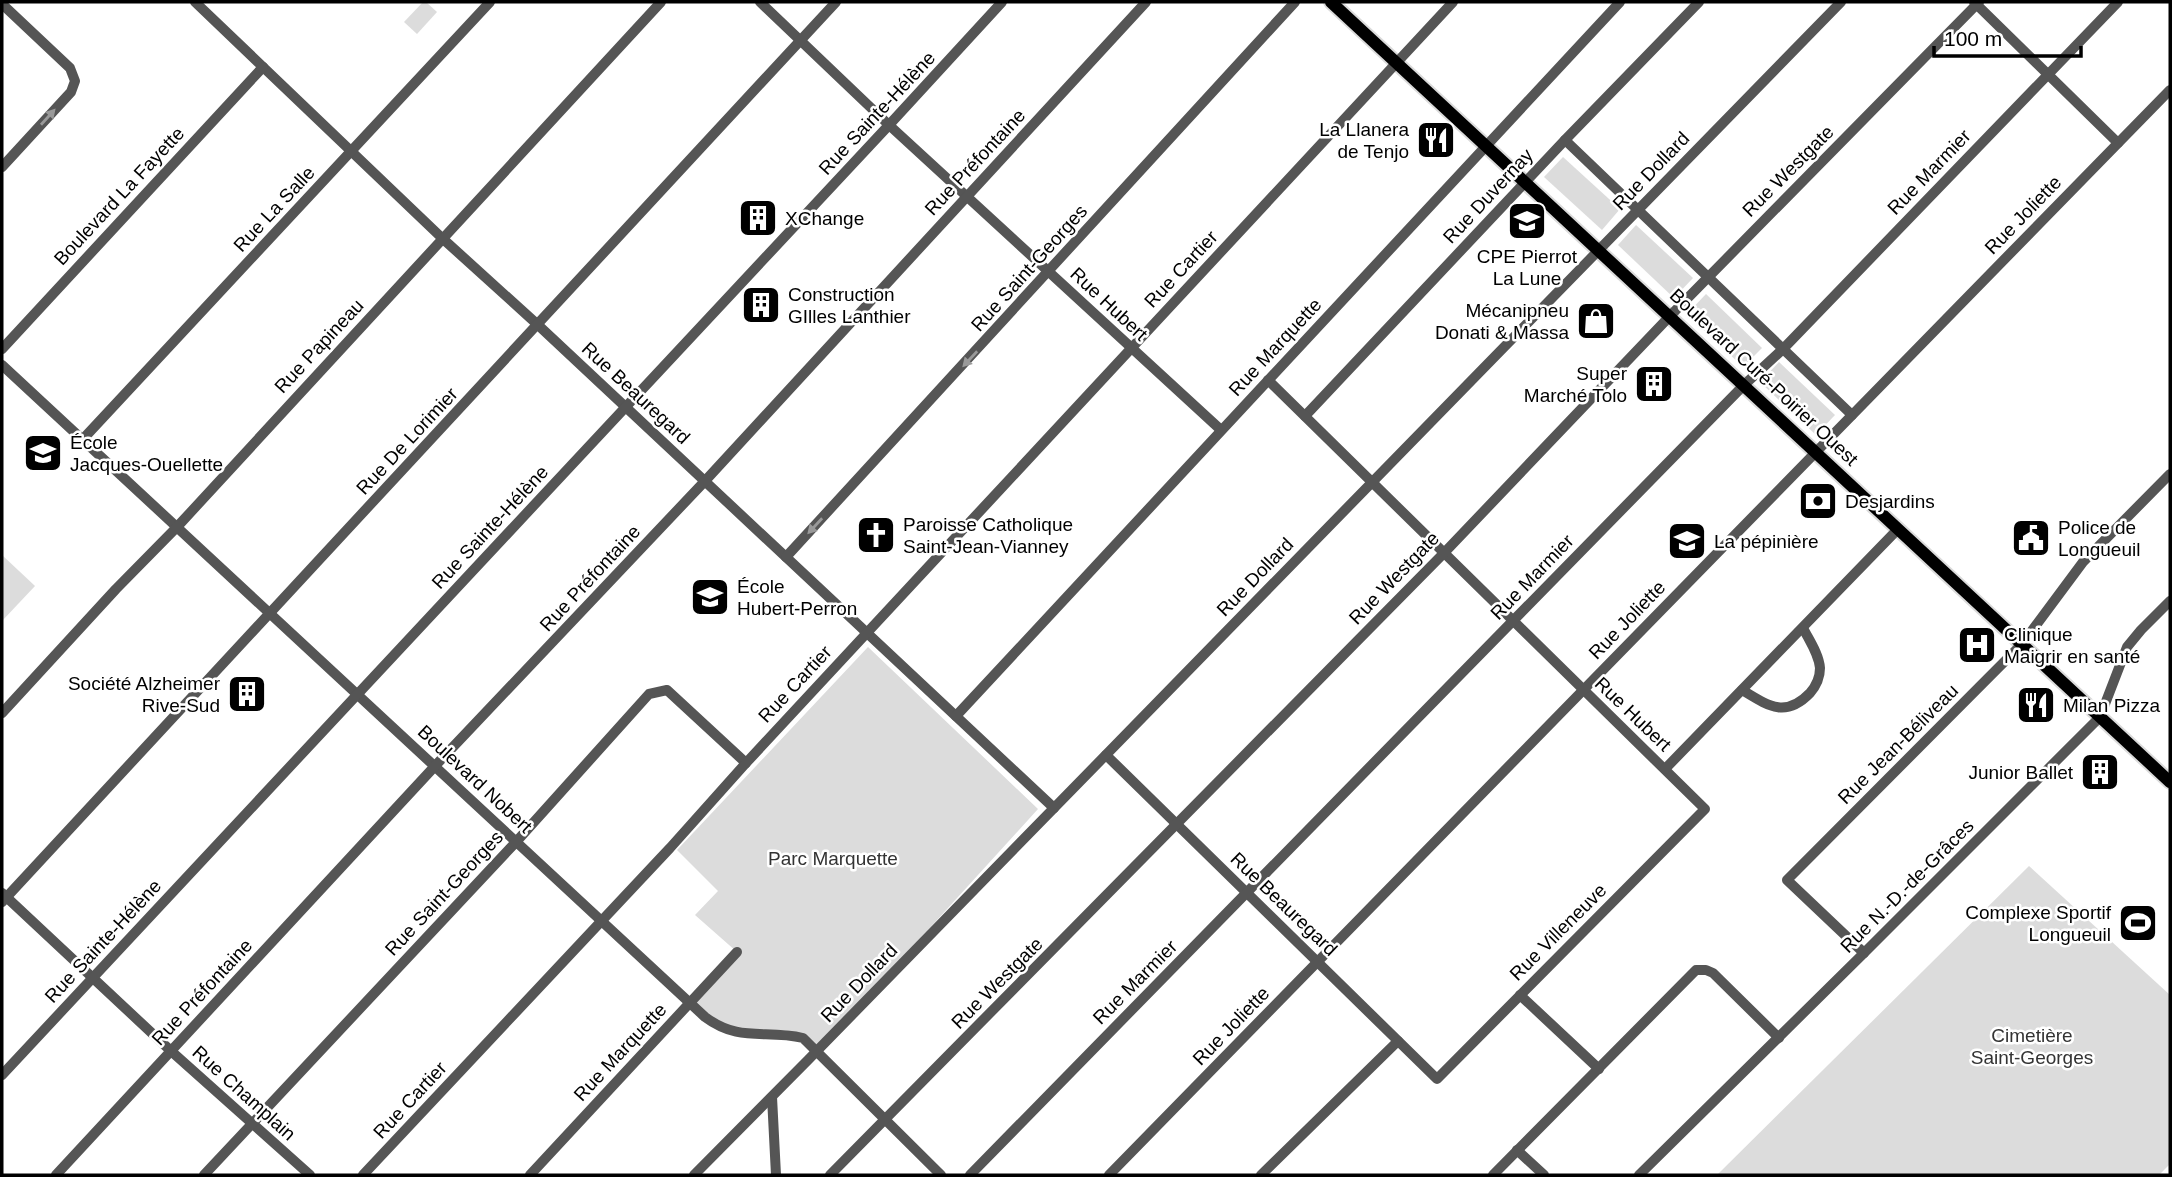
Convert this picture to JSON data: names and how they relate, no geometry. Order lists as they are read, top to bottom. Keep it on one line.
{"streets":{"main road":["Boulevard Curé-Poirier Ouest"],"street":["Rue Sainte-Hélène","Rue Préfontaine","Rue Dollard","Rue Westgate","Rue Marmier","Boulevard La Fayette","Rue Duvernay","Rue La Salle","Rue Joliette","Rue Saint-Georges","Rue Cartier","Rue Hubert","Rue Papineau","Rue Marquette","Rue Beauregard","Rue De Lorimier","Rue Jean-Béliveau","Boulevard Nobert","Rue N.-D.-de-Grâces","Rue Villeneuve","Rue Champlain"]},"crossings":[["Rue Sainte-Hélène","Rue Hubert"],["Rue Sainte-Hélène","Rue Beauregard"],["Rue Sainte-Hélène","Boulevard Nobert"],["Rue Sainte-Hélène","Rue Champlain"],["Rue Préfontaine","Rue Hubert"],["Rue Préfontaine","Rue Beauregard"],["Rue Préfontaine","Boulevard Nobert"],["Rue Préfontaine","Rue Champlain"],["Rue Dollard","Rue Hubert"],["Rue Dollard","Boulevard Curé-Poirier Ouest"],["Rue Dollard","Rue Beauregard"],["Rue Dollard","Boulevard Nobert"],["Rue Westgate","Rue Hubert"],["Rue Westgate","Boulevard Curé-Poirier Ouest"],["Rue Westgate","Rue Beauregard"],["Rue Westgate","Boulevard Nobert"],["Rue Marmier","Rue Hubert"],["Rue Marmier","Boulevard Curé-Poirier Ouest"],["Rue Marmier","Rue Beauregard"],["Boulevard La Fayette","Rue Beauregard"],["Rue Duvernay","Rue Hubert"],["Rue Duvernay","Boulevard Curé-Poirier Ouest"],["Rue La Salle","Rue Beauregard"],["Rue La Salle","Boulevard Nobert"],["Rue Joliette","Rue Hubert"],["Rue Joliette","Boulevard Curé-Poirier Ouest"],["Rue Joliette","Rue Beauregard"],["Rue Saint-Georges","Rue Cartier"],["Rue Saint-Georges","Rue Hubert"],["Rue Saint-Georges","Rue Beauregard"],["Rue Saint-Georges","Boulevard Nobert"],["Rue Saint-Georges","Rue Champlain"],["Rue Cartier","Rue Hubert"],["Rue Cartier","Boulevard Curé-Poirier Ouest"],["Rue Cartier","Rue Beauregard"],["Rue Cartier","Boulevard Nobert"],["Rue Hubert","Rue Marquette"],["Rue Hubert","Rue De Lorimier"],["Rue Hubert","Rue Villeneuve"],["Rue Papineau","Rue Beauregard"],["Rue Papineau","Boulevard Nobert"],["Rue Marquette","Boulevard Curé-Poirier Ouest"],["Rue Marquette","Rue Beauregard"],["Rue Marquette","Boulevard Nobert"],["Boulevard Curé-Poirier Ouest","Rue Jean-Béliveau"],["Boulevard Curé-Poirier Ouest","Rue N.-D.-de-Grâces"],["Rue Beauregard","Rue De Lorimier"],["Rue Beauregard","Rue Villeneuve"],["Rue De Lorimier","Boulevard Nobert"],["Rue De Lorimier","Rue Champlain"],["Rue Jean-Béliveau","Rue N.-D.-de-Grâces"]],"parks":["Parc Marquette","Cimetière Saint-Georges"],"places":{"restaurant":["La Llanera de Tenjo","Milan Pizza"],"building":["XChange","Construction GIlles Lanthier","Super Marché Tolo","Société Alzheimer Rive-Sud","Junior Ballet"],"school or university":["CPE Pierrot La Lune","École Jacques-Ouellette","La pépinière","École Hubert-Perron"],"shop":["Mécanipneu Donati & Massa"],"bank":["Desjardins"],"church":["Paroisse Catholique Saint-Jean-Vianney"],"public building":["Police de Longueuil"],"hospital":["Clinique Maigrir en santé"],"sports":["Complexe Sportif Longueuil"]},"scale_bar":"100 m"}
